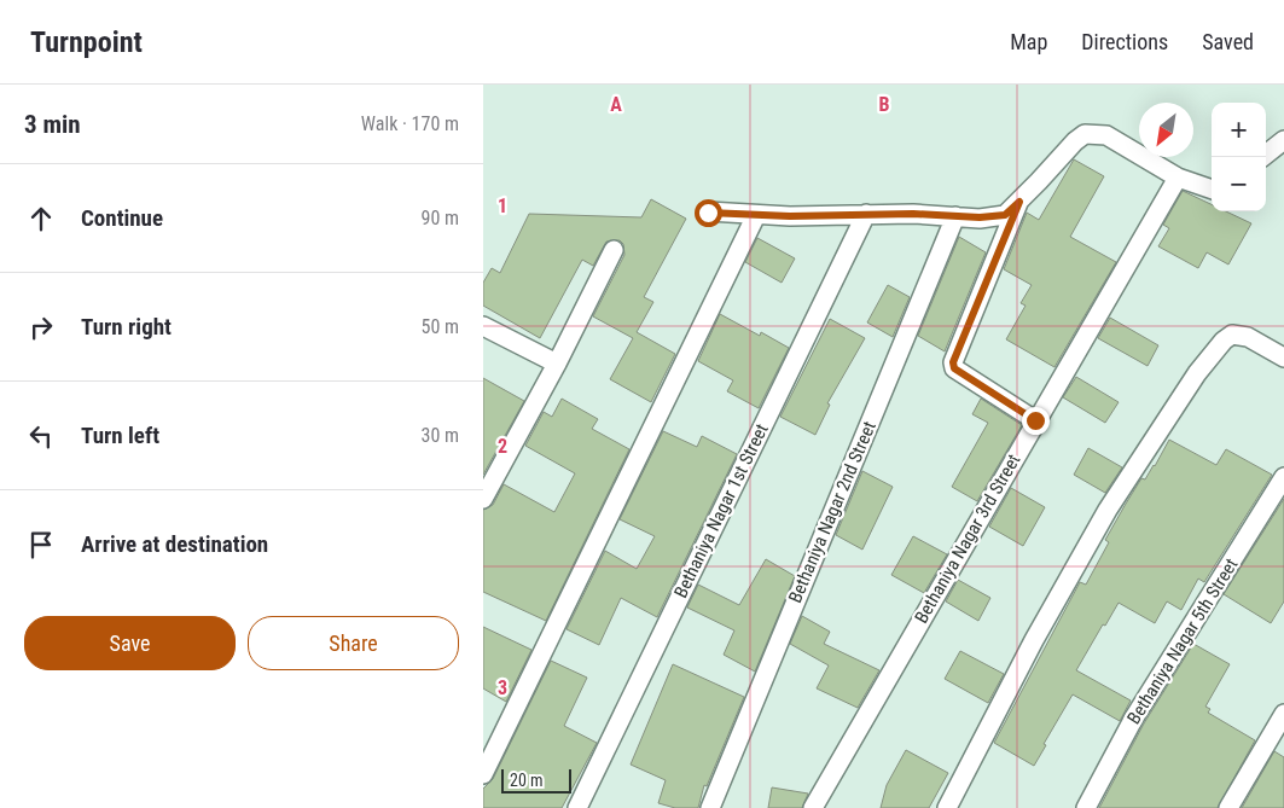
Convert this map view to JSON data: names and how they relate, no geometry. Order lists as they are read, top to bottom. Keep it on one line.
{"streets":{"street":["Bethaniya Nagar 1st Street","Bethaniya Nagar 2nd Street","Bethaniya Nagar 3rd Street","Bethaniya Nagar 5th Street"]},"scale_bar":"20 m","north":"bottom left","page":{"header":"Turnpoint","nav":["Map","Directions","Saved"],"heading":["3 min","Walk · 170 m"],"map_buttons":["+","−"],"list":[["Continue","90 m"],["Turn right","50 m"],["Turn left","30 m"],"Arrive at destination"],"buttons":["Save","Share"],"scale":"20 m"},"grid":{"columns":["A","B"],"rows":["1","2","3"]}}
